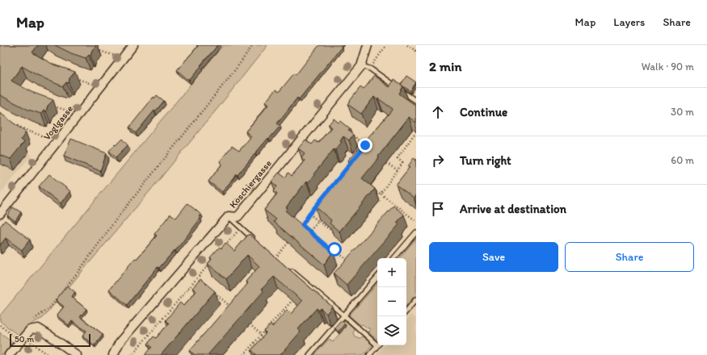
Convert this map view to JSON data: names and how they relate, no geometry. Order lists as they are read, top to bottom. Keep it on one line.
{"streets":{"street":["Voglgasse","Koschiergasse"]},"scale_bar":"50 m","page":{"header":"Map","nav":["Map","Layers","Share"],"heading":["2 min","Walk · 90 m"],"list":[["Continue","30 m"],["Turn right","60 m"],"Arrive at destination"],"buttons":["Save","Share"],"map_buttons":["+","−"],"scale":"50 m"}}
